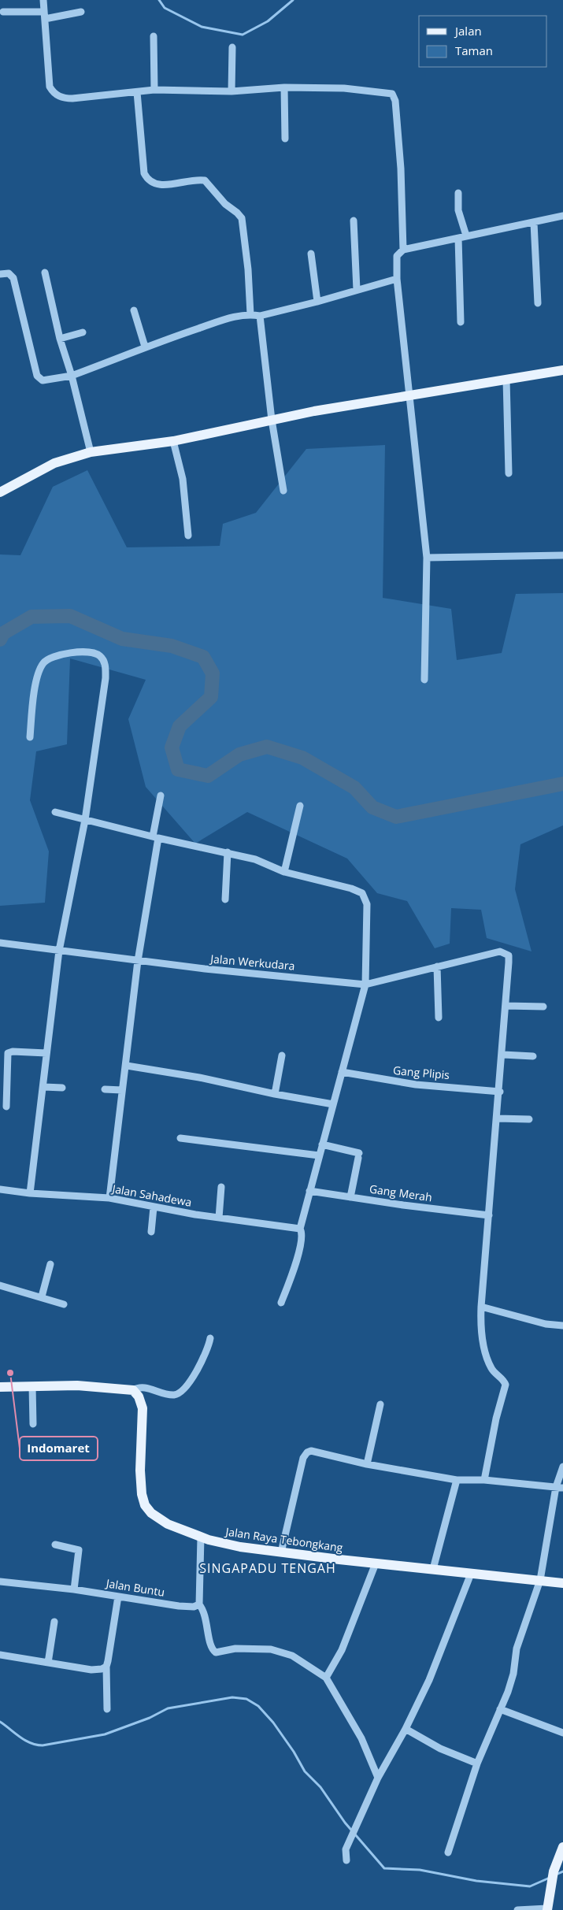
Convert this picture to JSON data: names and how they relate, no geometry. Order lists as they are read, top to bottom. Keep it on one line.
{"streets":{"main road":["Jalan Raya Tebongkang"],"street":["Jalan Werkudara","Gang Plipis","Gang Merah","Jalan Sahadewa","Jalan Buntu"]},"districts":["SINGAPADU TENGAH"],"places":["Indomaret"],"legend":["Jalan","Taman"]}
